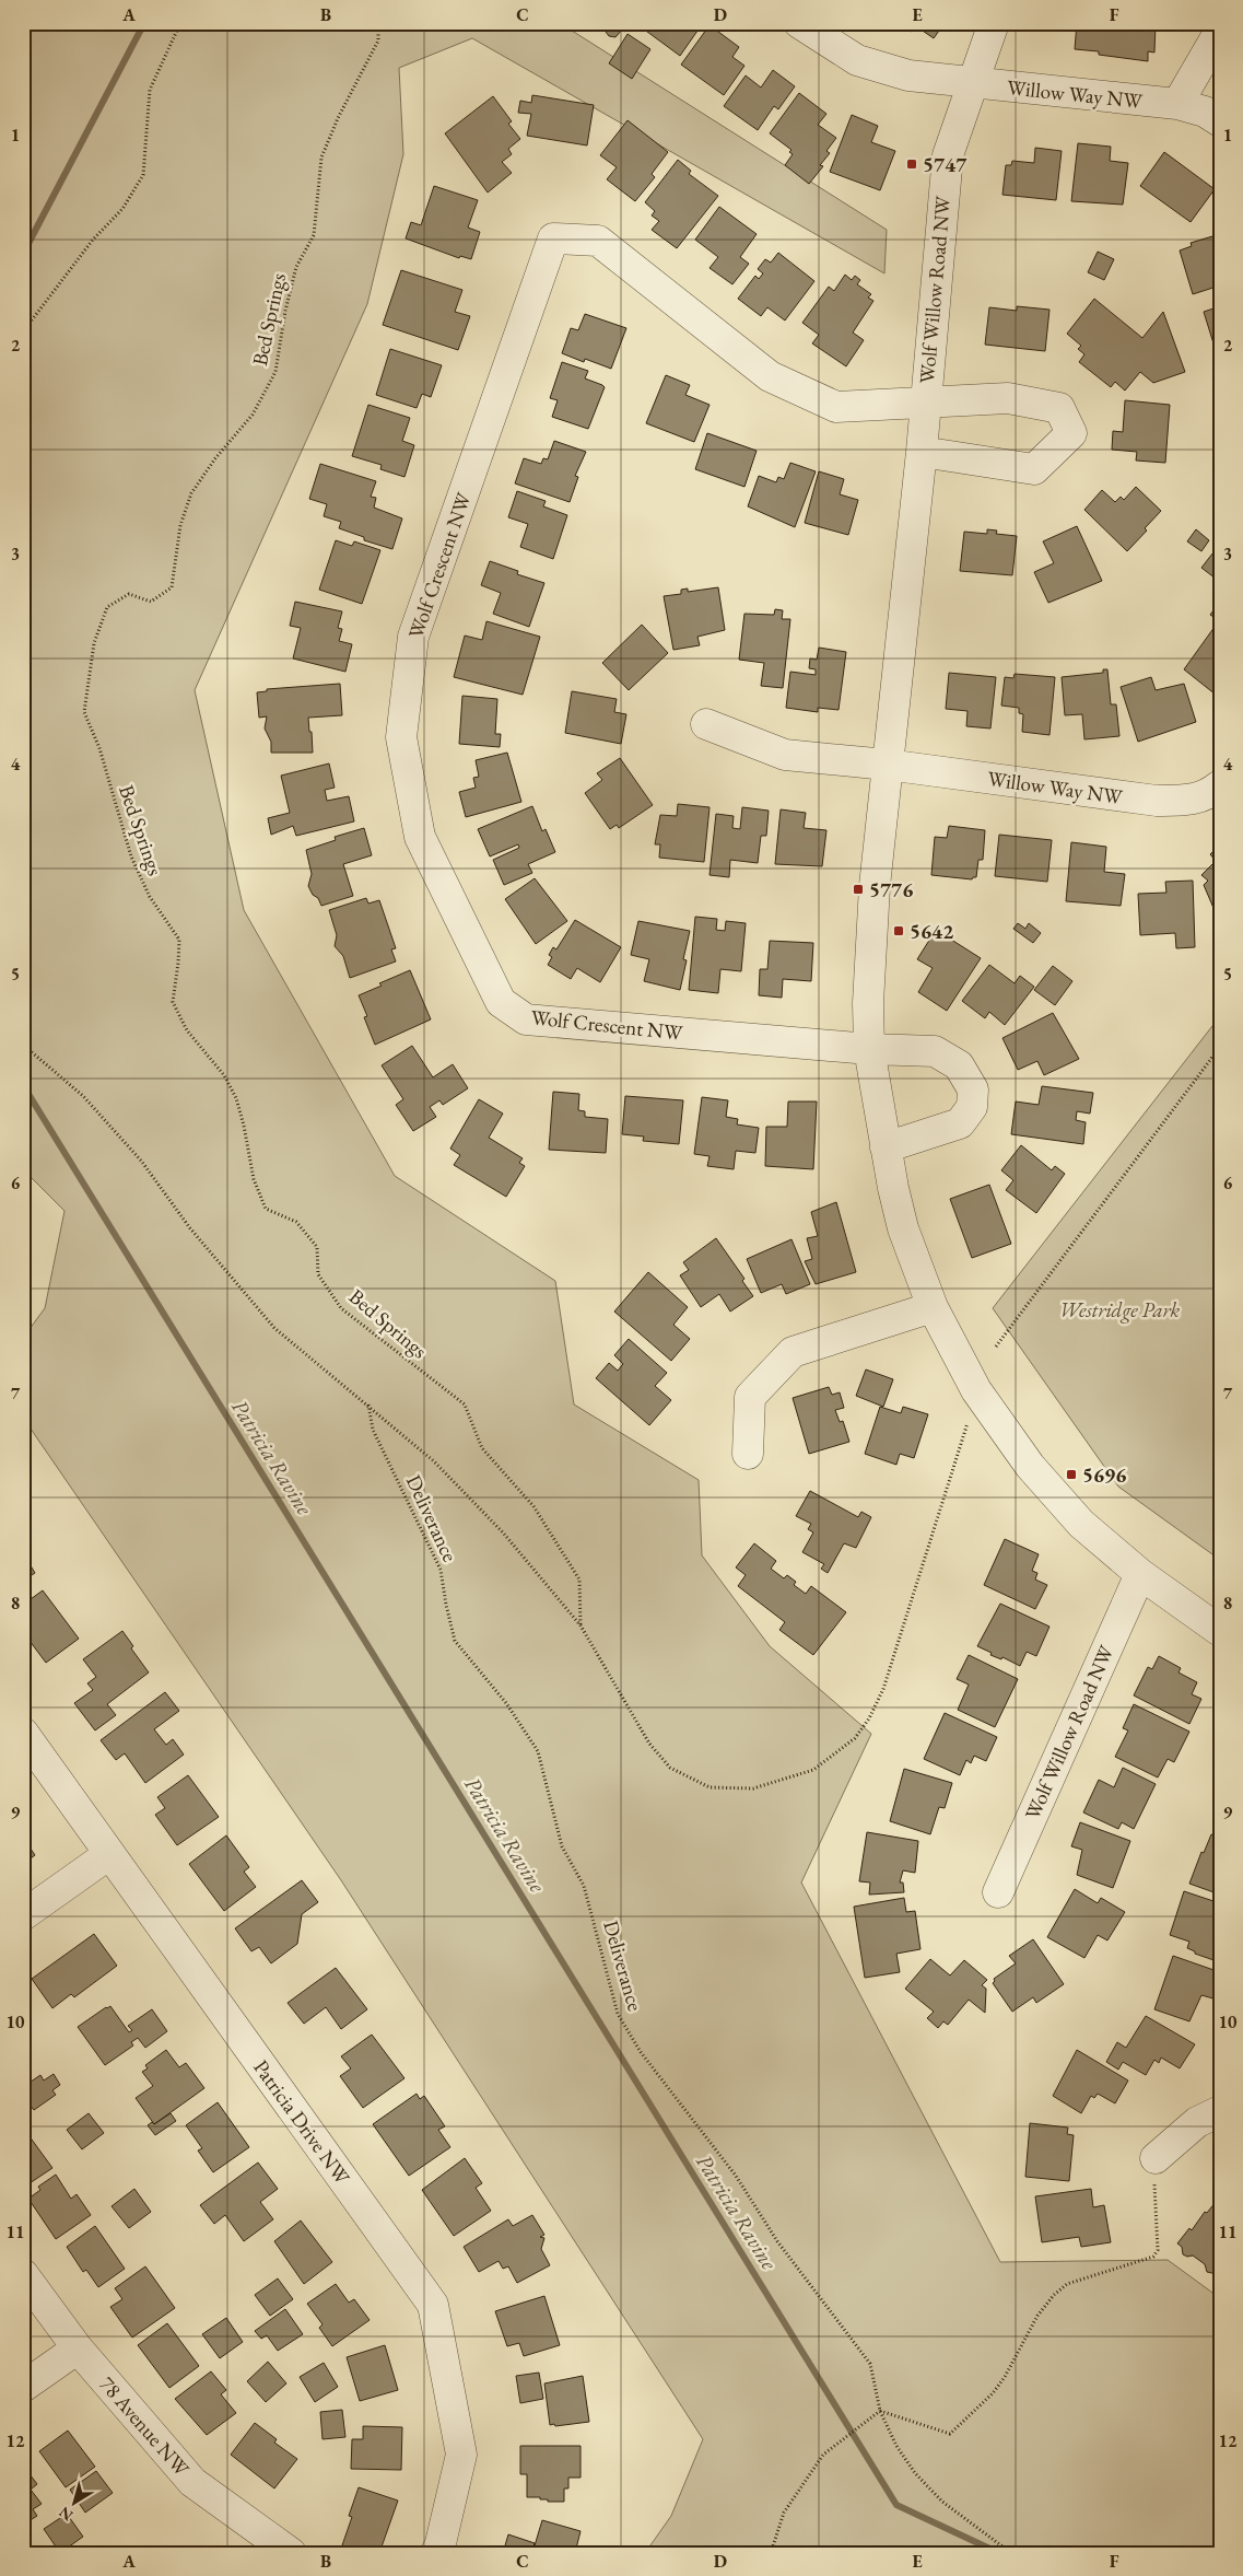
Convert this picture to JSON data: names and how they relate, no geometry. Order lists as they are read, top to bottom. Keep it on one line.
{"streets":{"street":["Willow Way NW","Wolf Willow Road NW","Wolf Crescent NW","Patricia Drive NW","78 Avenue NW"],"path":["Bed Springs","Deliverance"]},"crossings":[["Willow Way NW","Wolf Willow Road NW"],["Wolf Willow Road NW","Wolf Crescent NW"]],"water":["Patricia Ravine"],"parks":["Westridge Park"],"places":{"transit":["5747","5776","5642","5696"]},"north":"bottom left","grid":{"columns":["A","B","C","D","E","F"],"rows":["1","2","3","4","5","6","7","8","9","10","11","12"]}}
